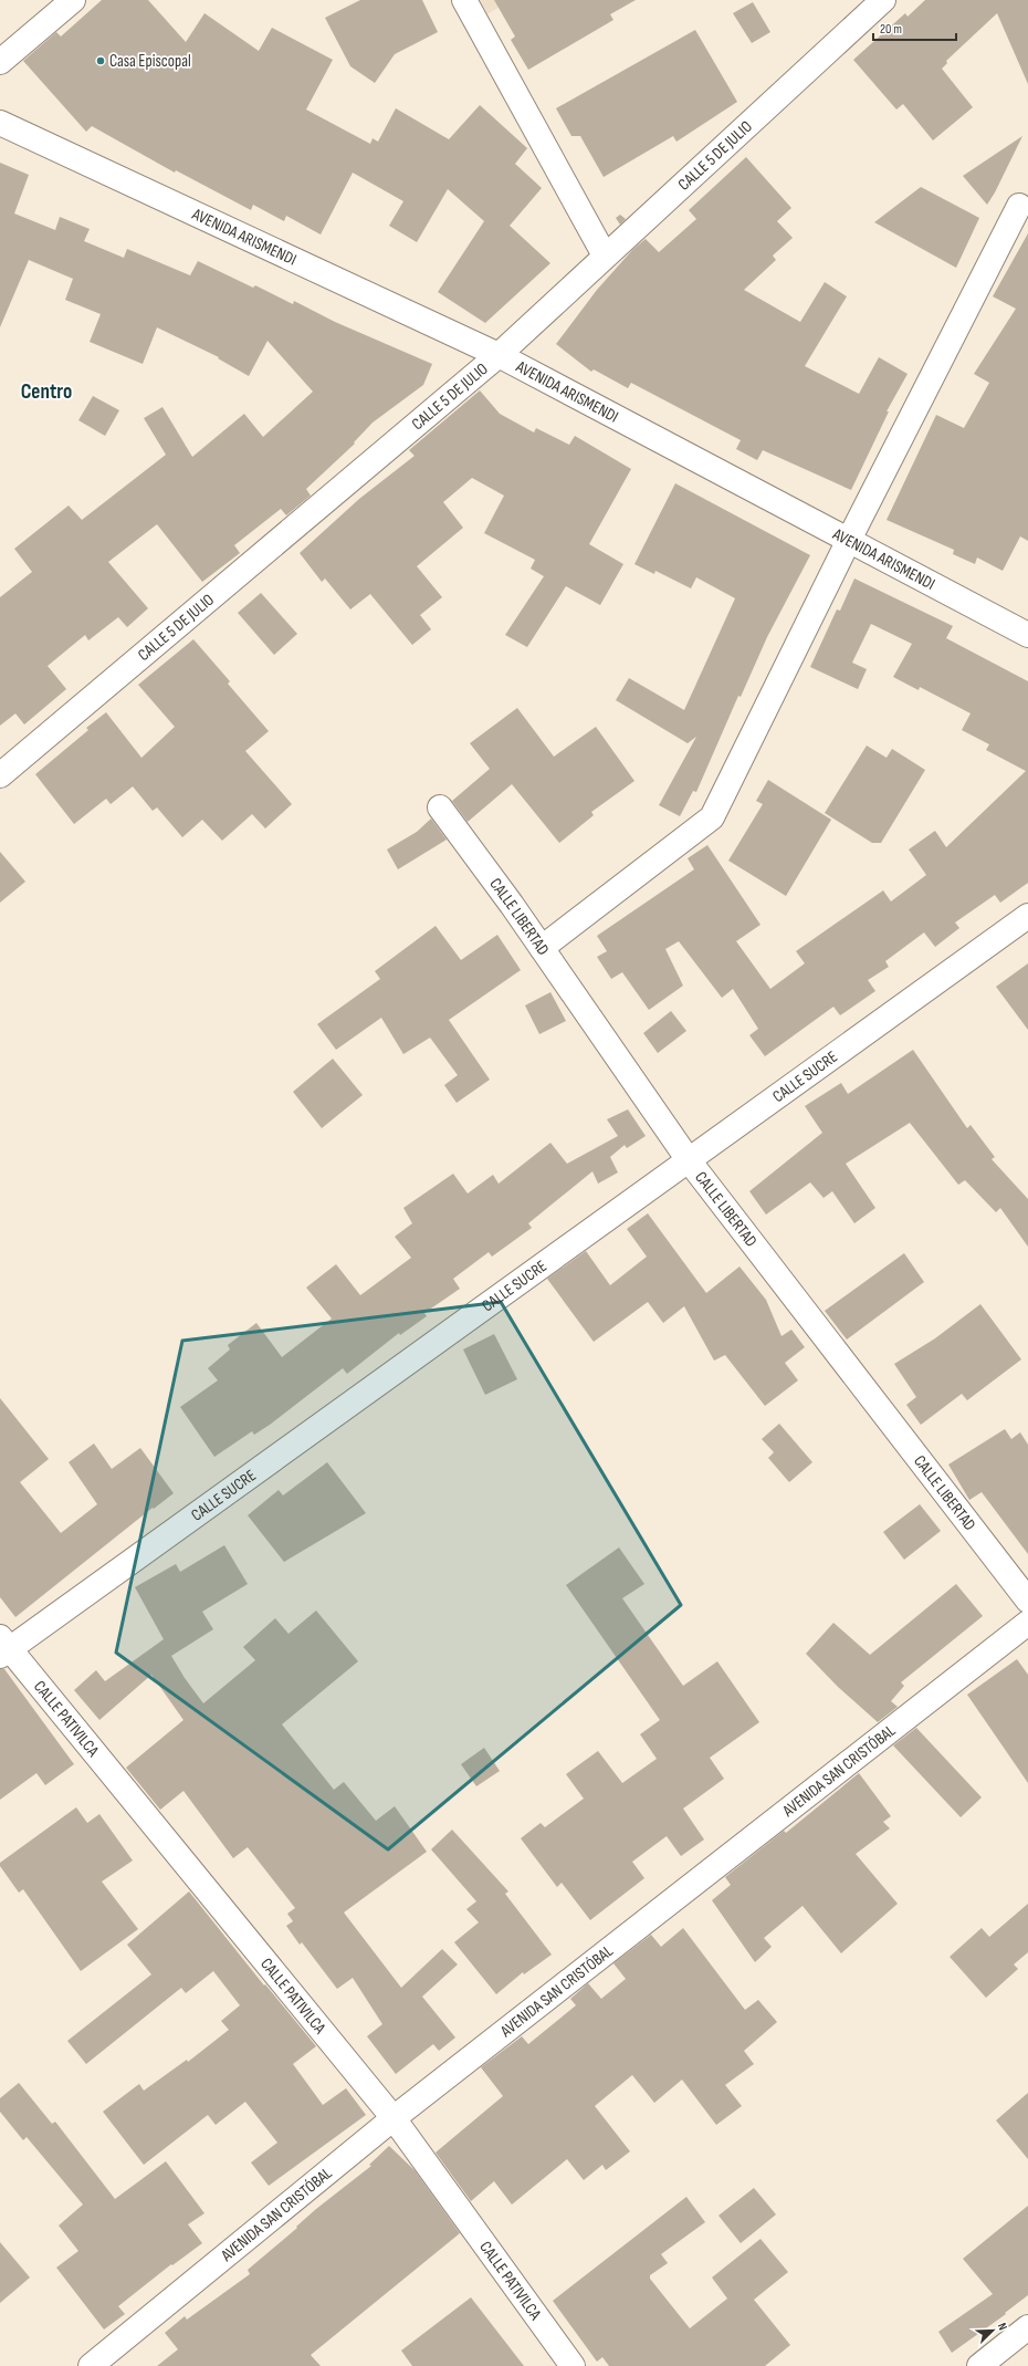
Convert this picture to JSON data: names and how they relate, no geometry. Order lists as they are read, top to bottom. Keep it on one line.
{"streets":{"street":["CALLE 5 DE JULIO","AVENIDA ARISMENDI","CALLE LIBERTAD","CALLE SUCRE","CALLE PATIVILCA","AVENIDA SAN CRISTÓBAL"]},"crossings":[["CALLE 5 DE JULIO","AVENIDA ARISMENDI"],["CALLE LIBERTAD","CALLE SUCRE"],["CALLE SUCRE","CALLE PATIVILCA"],["CALLE PATIVILCA","AVENIDA SAN CRISTÓBAL"]],"districts":["Centro"],"places":["Casa Episcopal"],"scale_bar":"20 m","north":"top right"}
